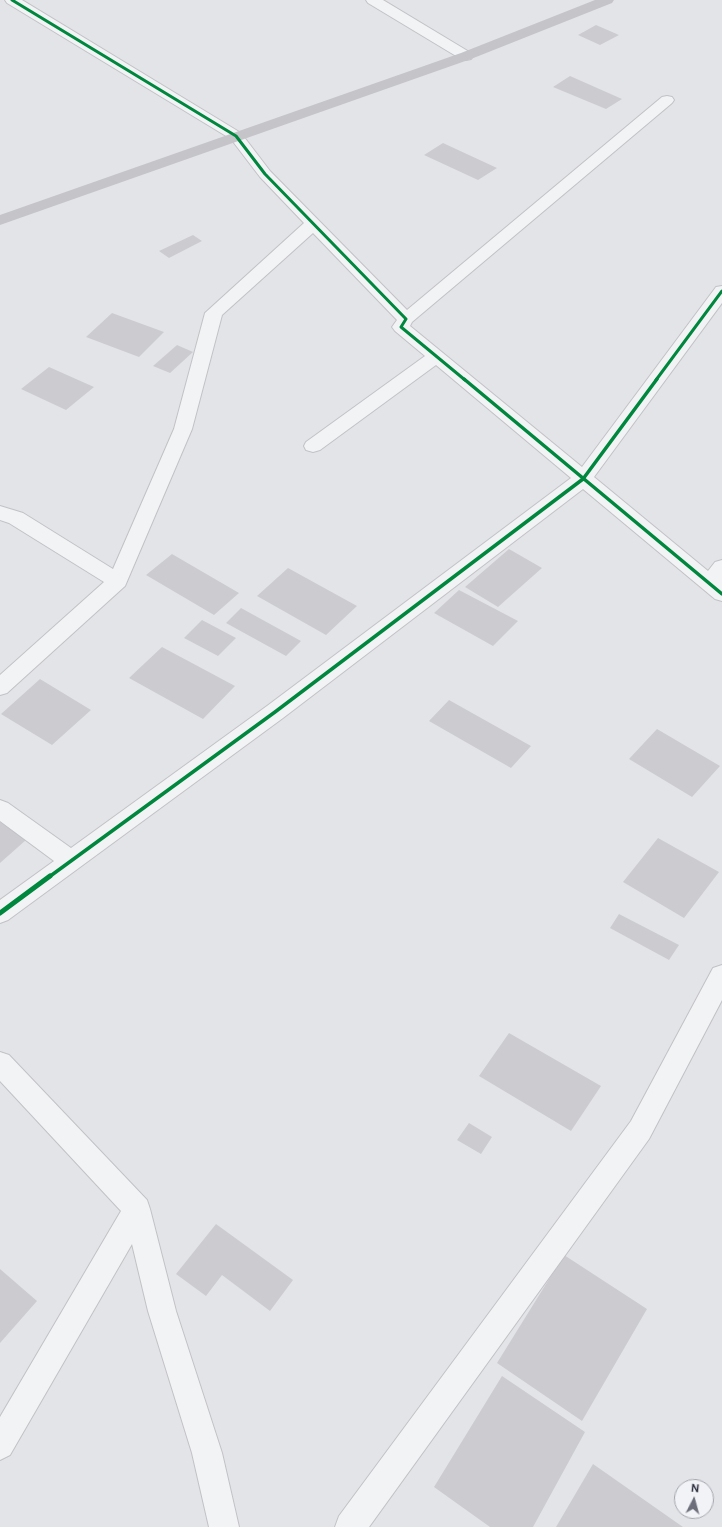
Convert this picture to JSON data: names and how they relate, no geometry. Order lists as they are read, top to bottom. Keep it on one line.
{"north":"top"}
